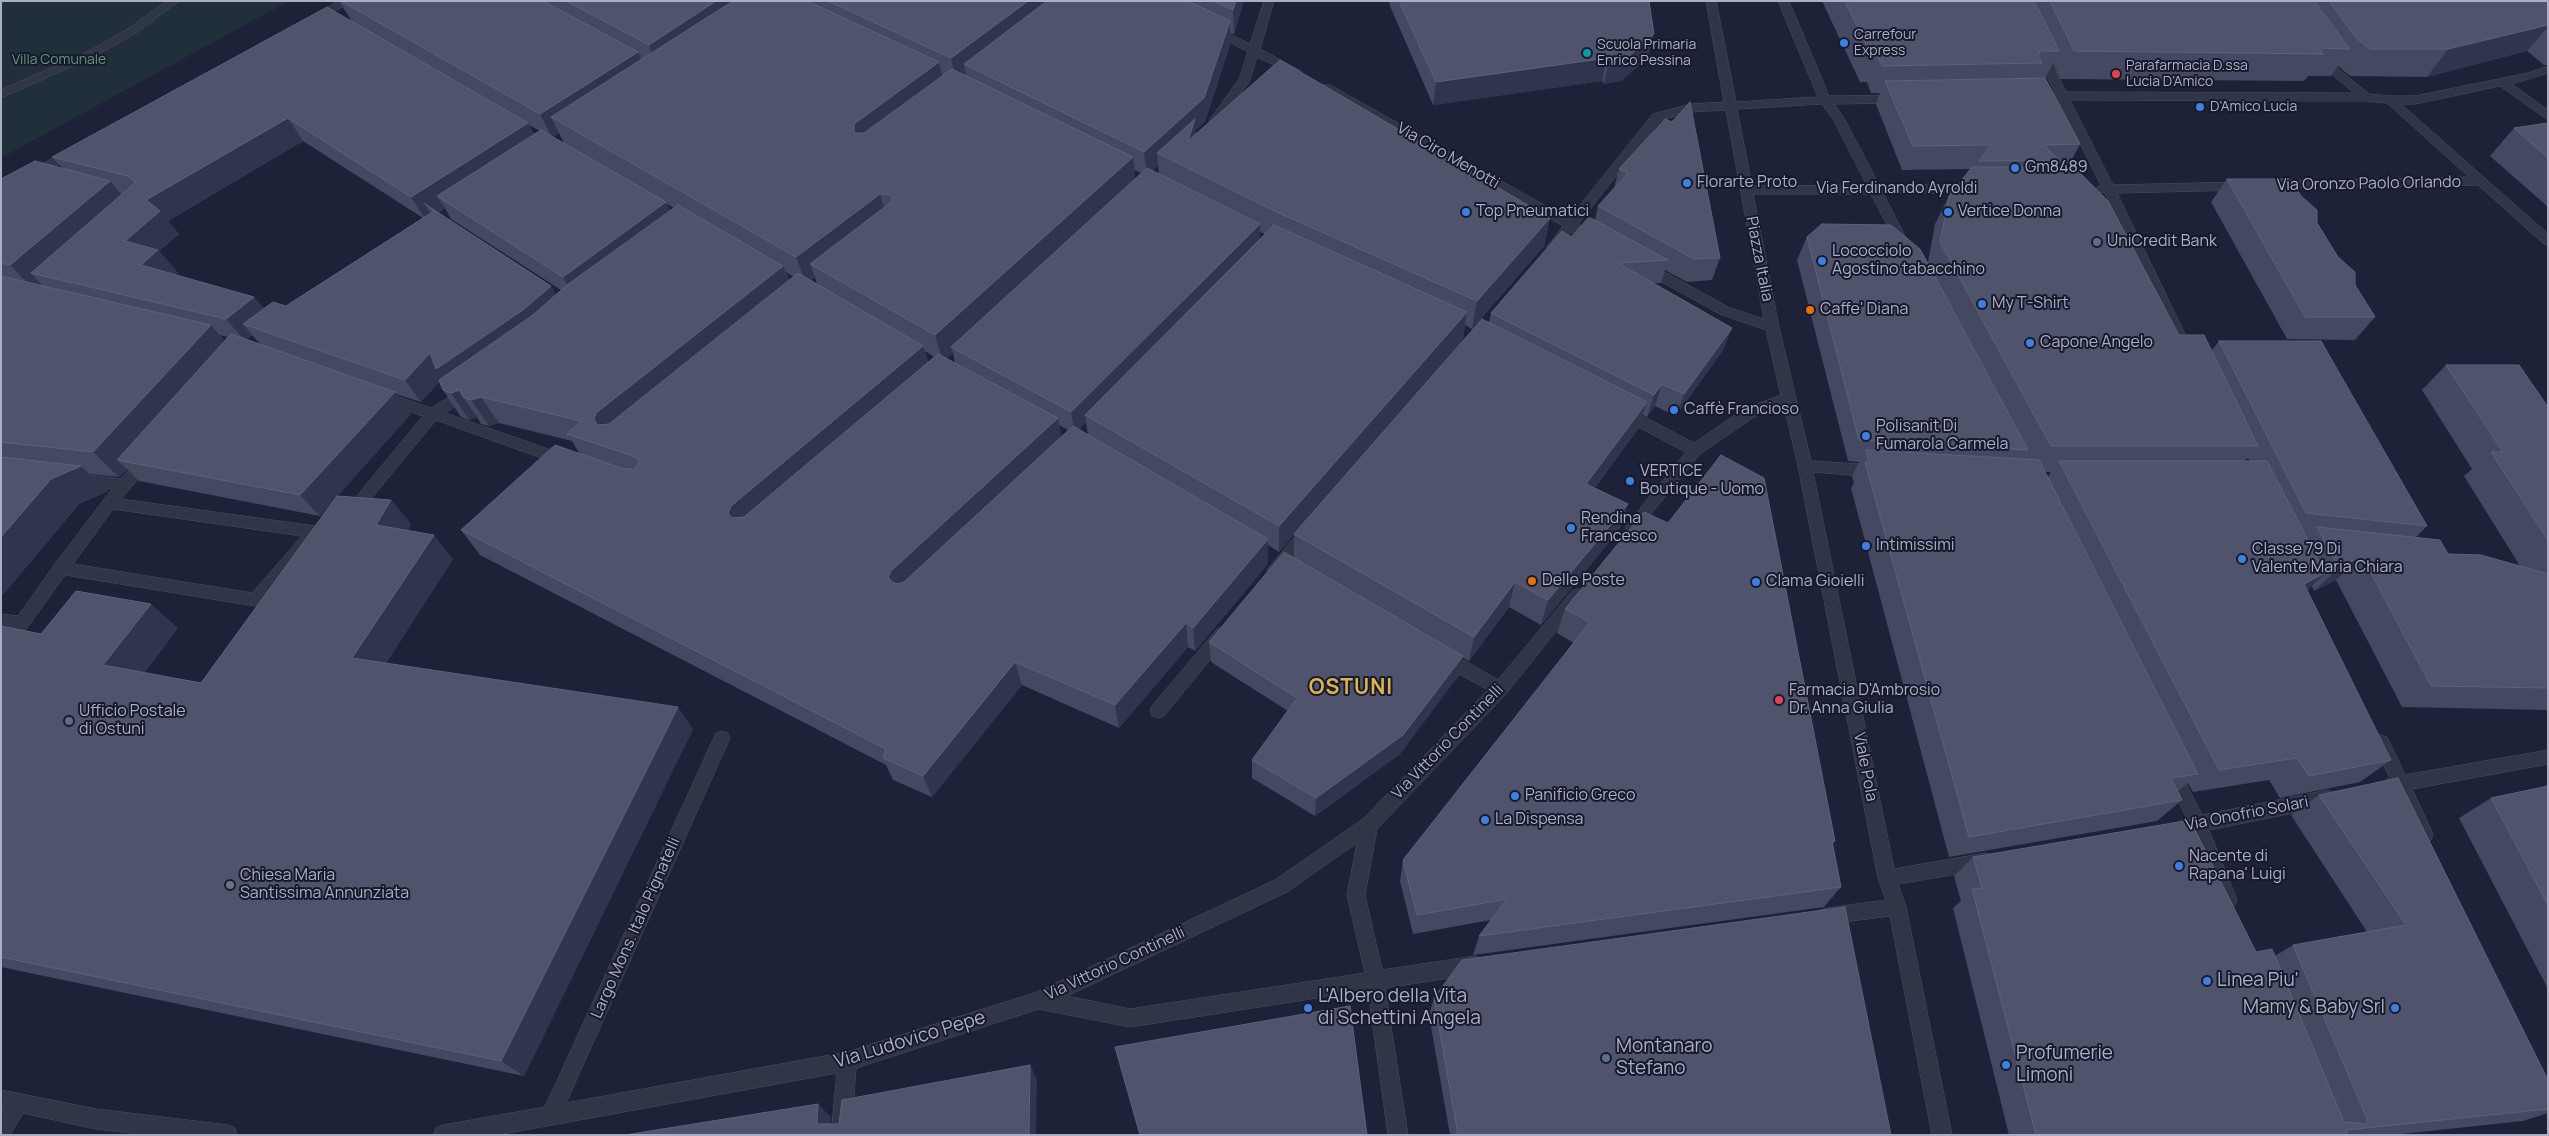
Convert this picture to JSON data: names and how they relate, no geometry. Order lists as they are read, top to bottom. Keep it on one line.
{"streets":{"street":["Via Ciro Menotti","Via Oronzo Paolo Orlando","Via Ferdinando Ayroldi","Piazza Italia","Via Vittorio Continelli","Viale Pola","Via Onofrio Solari","Largo Mons. Italo Pignatelli","Via Ludovico Pepe"]},"crossings":[["Via Ferdinando Ayroldi","Piazza Italia"],["Piazza Italia","Viale Pola"],["Via Vittorio Continelli","Via Ludovico Pepe"],["Largo Mons. Italo Pignatelli","Via Ludovico Pepe"]],"districts":["OSTUNI"],"parks":["Villa Comunale"],"places":["Carrefour Express","Scuola Primaria Enrico Pessina","Parafarmacia D.ssa Lucia D'Amico","D'Amico Lucia","Gm8489","Florarte Proto","Top Pneumatici","Vertice Donna","UniCredit Bank","Lococciolo Agostino tabacchino","My T-Shirt","Caffe' Diana","Capone Angelo","Caffè Francioso","Polisanit Di Fumarola Carmela","VERTICE Boutique - Uomo","Rendina Francesco","Intimissimi","Classe 79 Di Valente Maria Chiara","Delle Poste","Clama Gioielli","Farmacia D'Ambrosio Dr. Anna Giulia","Ufficio Postale di Ostuni","Panificio Greco","La Dispensa","Nacente di Rapana' Luigi","Chiesa Maria Santissima Annunziata","Linea Piu'","L'Albero della Vita di Schettini Angela","Mamy & Baby Srl","Montanaro Stefano","Profumerie Limoni"]}
